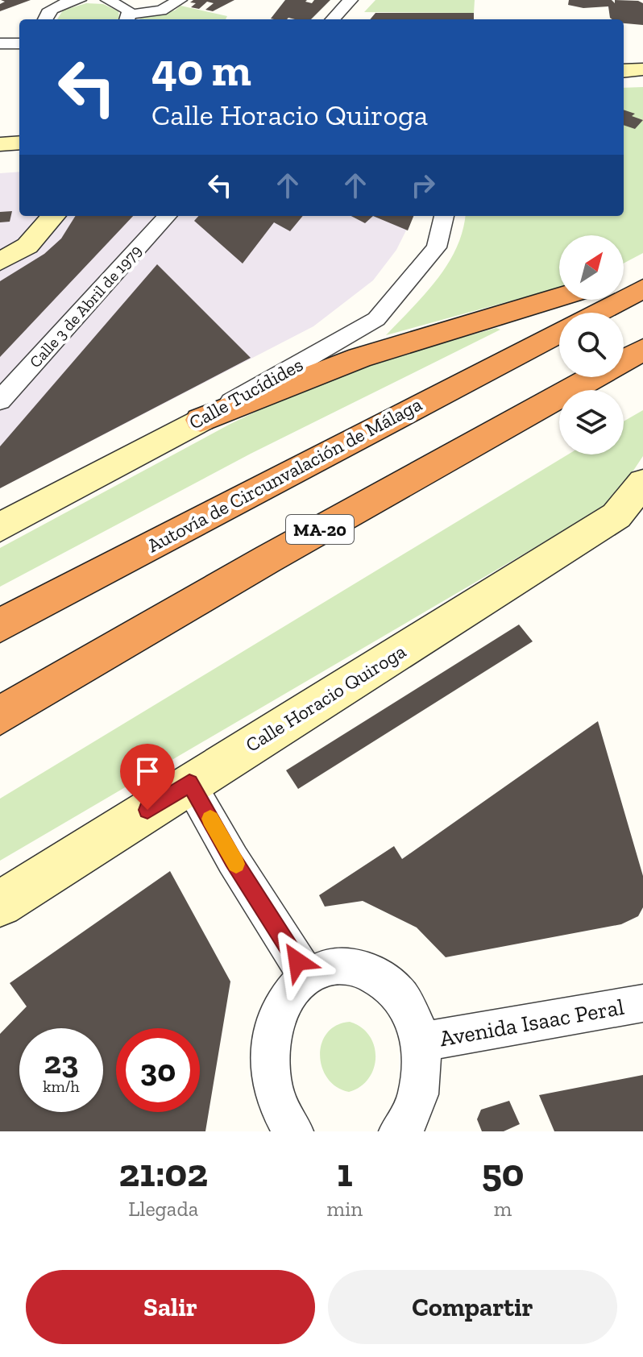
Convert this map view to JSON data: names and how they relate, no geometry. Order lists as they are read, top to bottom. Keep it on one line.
{"streets":{"highway":["Autovía de Circunvalación de Málaga","MA-20"],"street":["Calle 3 de Abril de 1979","Calle Tucídides","Calle Horacio Quiroga","Avenida Isaac Peral"]},"north":"top right","page":{"turn":["40 m","Calle Horacio Quiroga"],"speed":"23 km/h","limit":"30","eta":["21:02","Llegada","1","min","50","m"],"buttons":["Salir","Compartir"]}}
